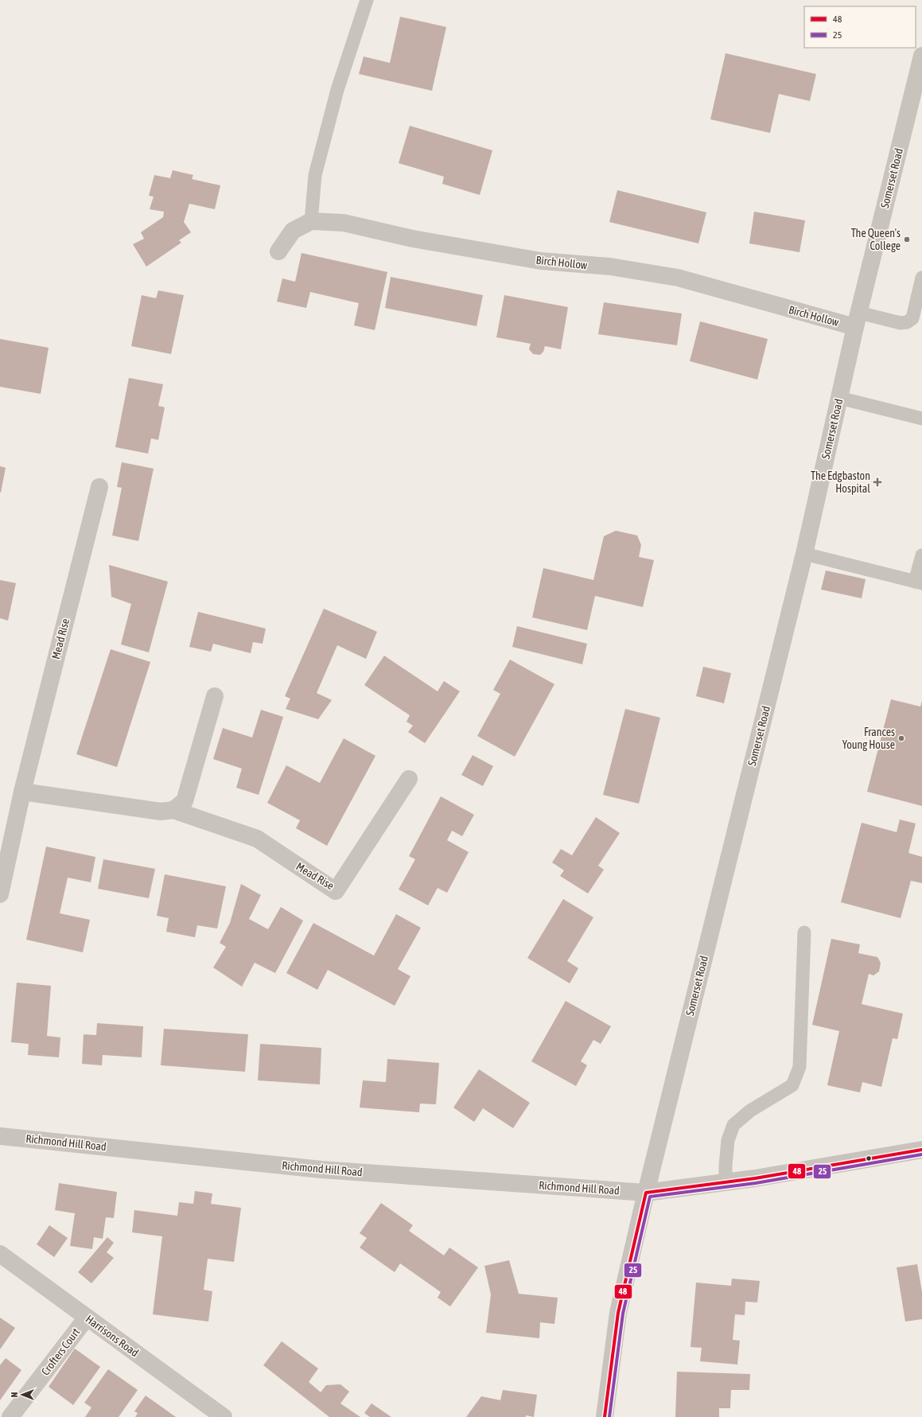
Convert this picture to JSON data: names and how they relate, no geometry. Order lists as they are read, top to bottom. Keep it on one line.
{"streets":{"street":["Somerset Road","Birch Hollow","Mead Rise","Richmond Hill Road","Harrisons Road","Crofters Court"]},"crossings":[["Somerset Road","Birch Hollow"],["Somerset Road","Richmond Hill Road"],["Harrisons Road","Crofters Court"]],"places":{"other":["The Queen's College","Frances Young House"],"health":["The Edgbaston Hospital"]},"lines":["transit line 48","transit line 25"],"legend":["48","25"],"north":"left"}
